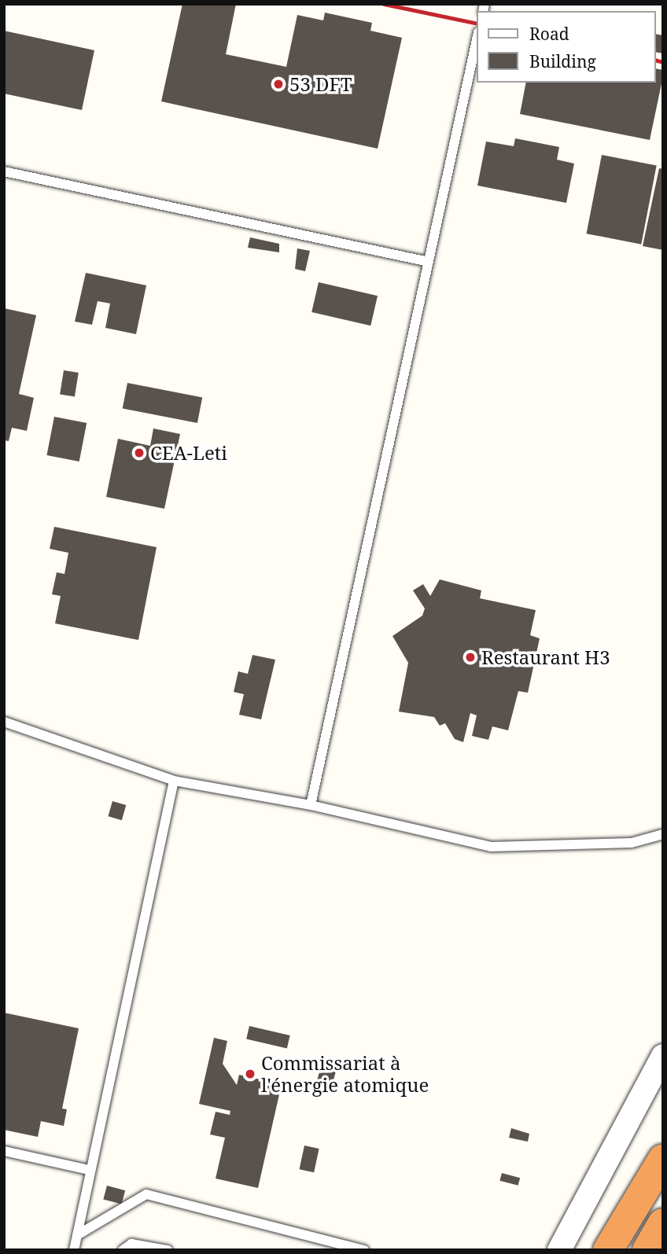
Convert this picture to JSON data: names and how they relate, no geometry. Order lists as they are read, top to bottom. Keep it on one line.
{"places":["53 DFT","CEA-Leti","Restaurant H3","Commissariat à l'énergie atomique"],"legend":["Road","Building"]}
